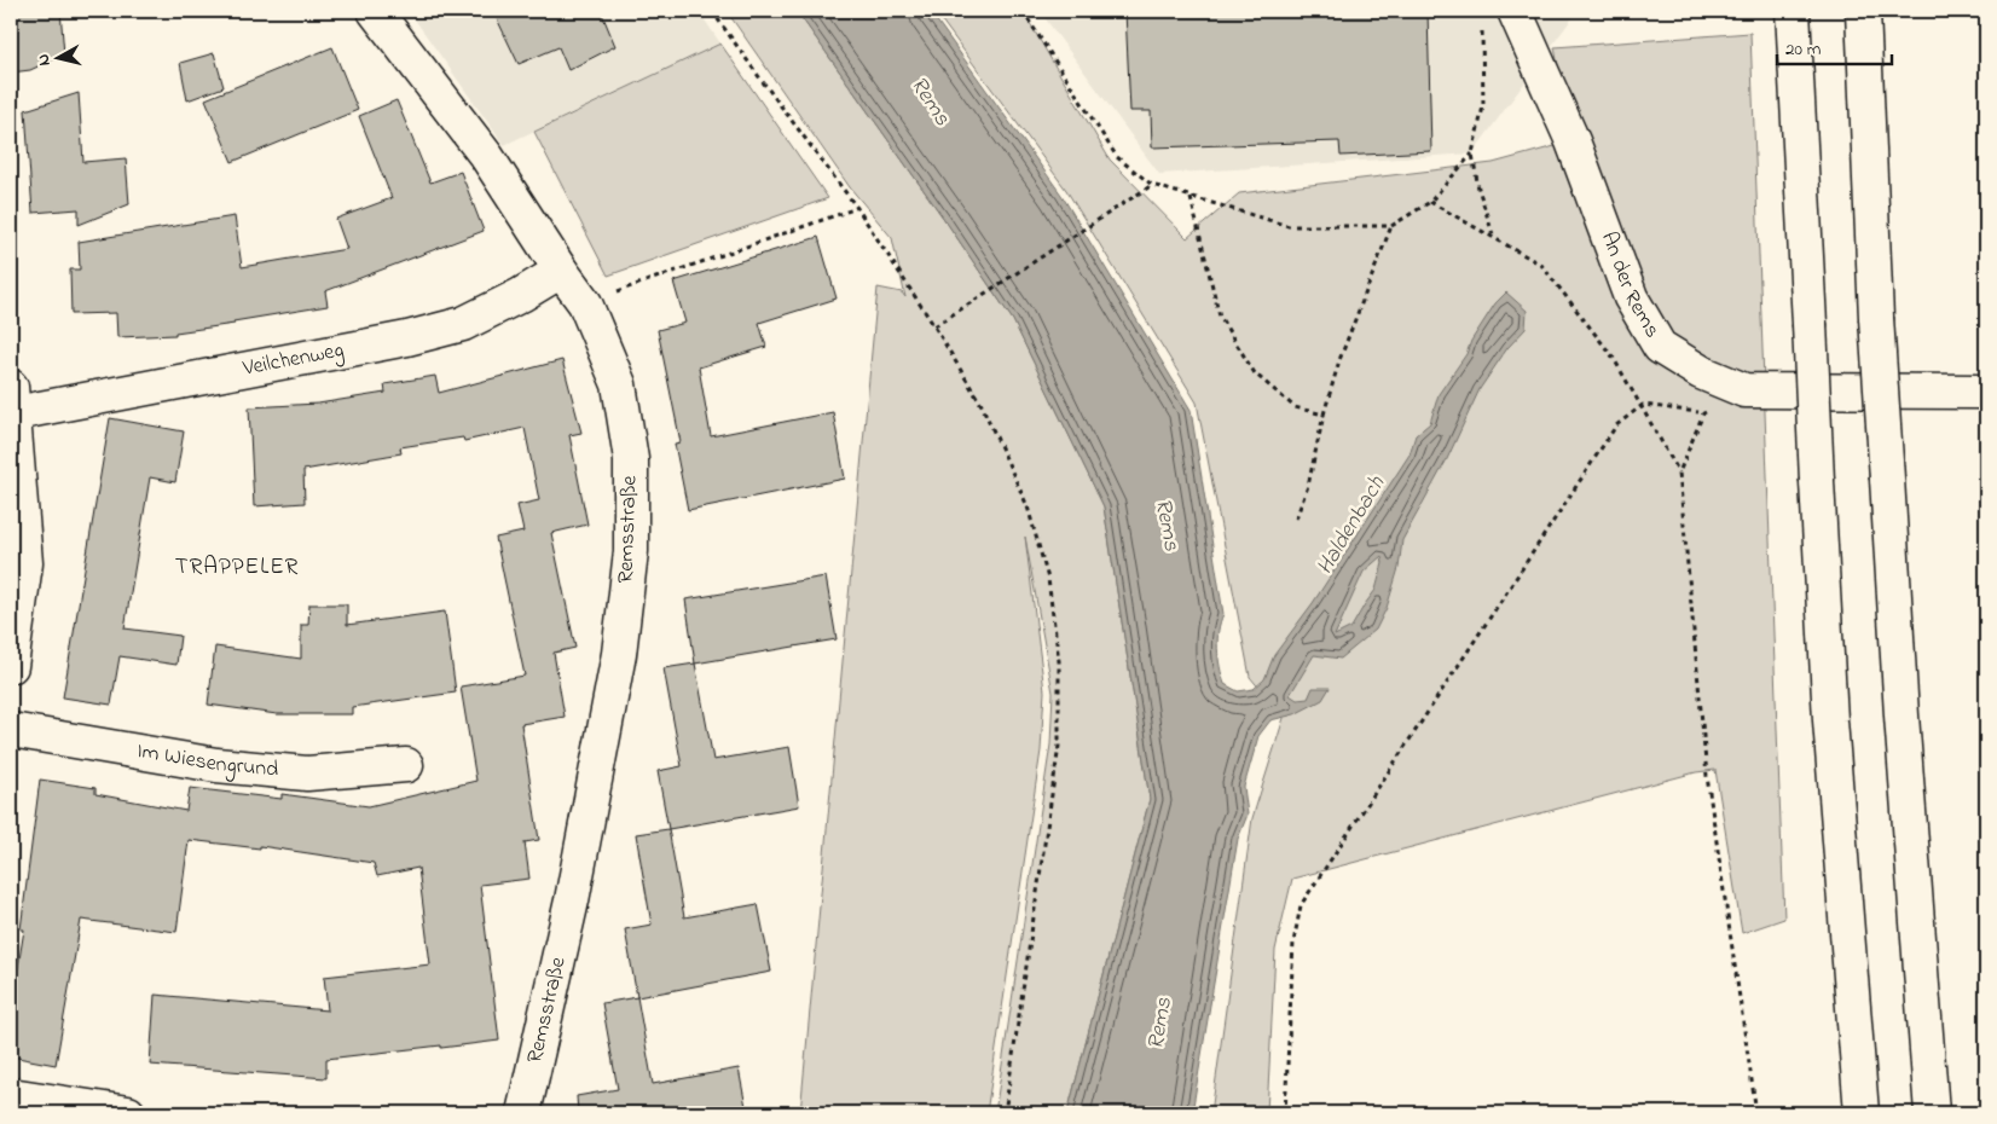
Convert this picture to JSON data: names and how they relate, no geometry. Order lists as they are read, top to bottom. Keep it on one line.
{"streets":{"main road":["An der Rems","Veilchenweg","Remsstraße","Im Wiesengrund"]},"crossings":[["Veilchenweg","Remsstraße"]],"districts":["TRAPPELER"],"water":["Rems","Haldenbach"],"scale_bar":"20 m","north":"left"}
